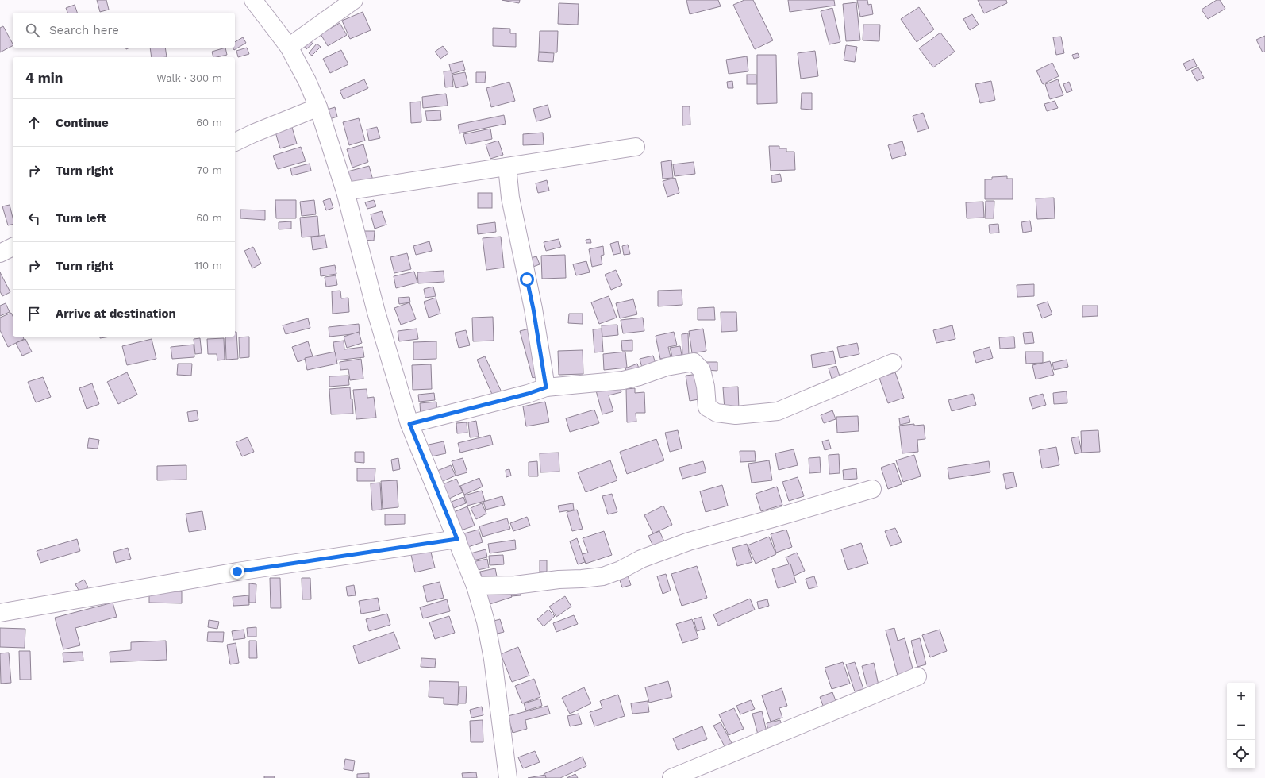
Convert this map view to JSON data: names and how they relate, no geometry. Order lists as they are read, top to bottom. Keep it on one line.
{"page":{"search":"Search here","heading":["4 min","Walk · 300 m"],"list":[["Continue","60 m"],["Turn right","70 m"],["Turn left","60 m"],["Turn right","110 m"],"Arrive at destination"],"map_buttons":["+","−"]}}
